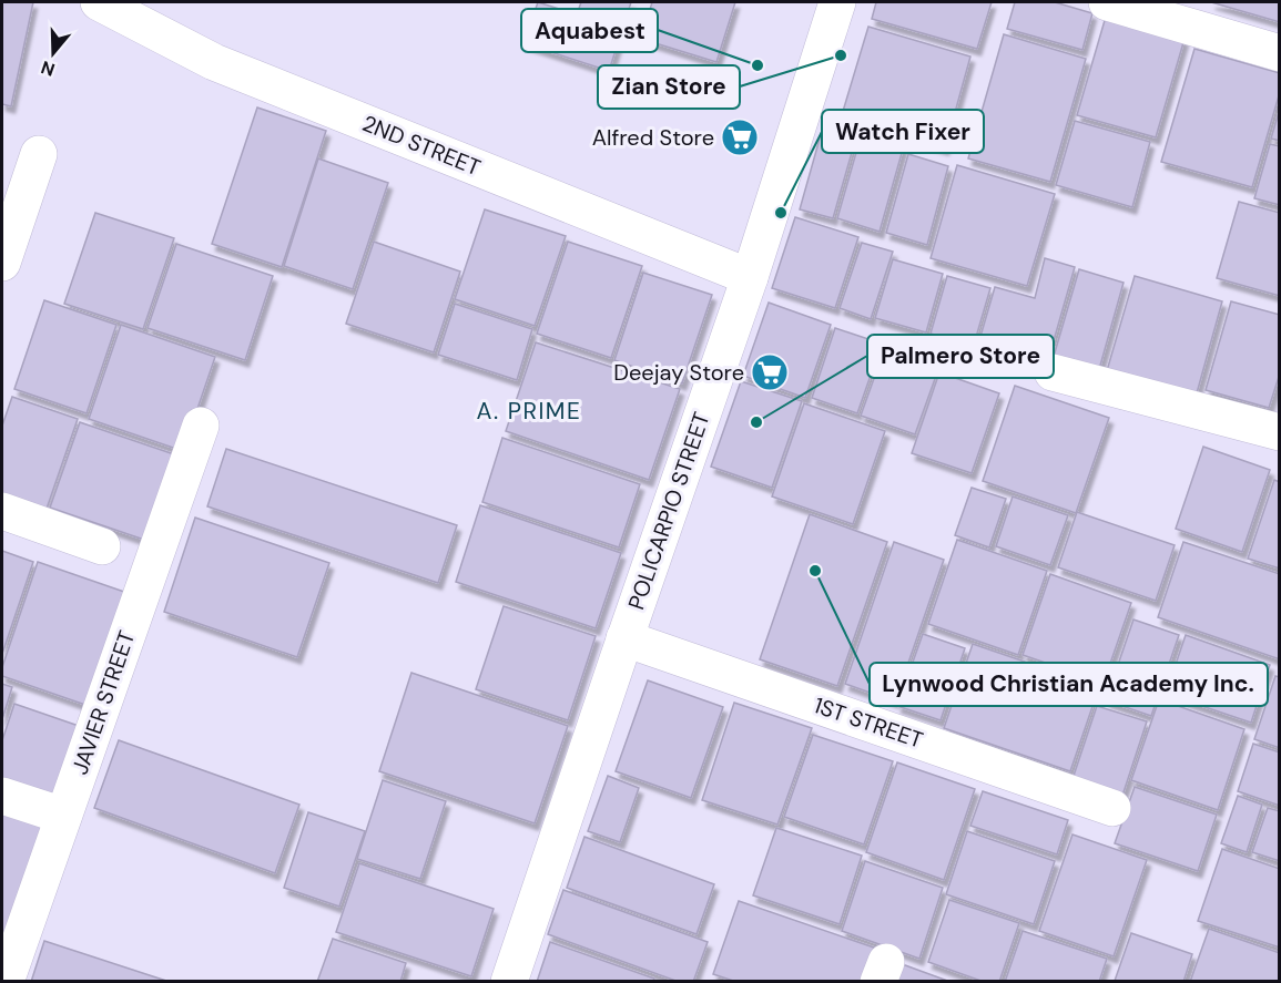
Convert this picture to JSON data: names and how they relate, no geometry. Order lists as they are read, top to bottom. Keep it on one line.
{"streets":{"street":["2ND STREET","POLICARPIO STREET","JAVIER STREET","1ST STREET"]},"crossings":[["2ND STREET","POLICARPIO STREET"],["POLICARPIO STREET","1ST STREET"]],"districts":["A. PRIME"],"places":{"other":["Zian Store","Aquabest","Watch Fixer","Palmero Store","Lynwood Christian Academy Inc."],"supermarket":["Alfred Store","Deejay Store"]},"north":"bottom"}
